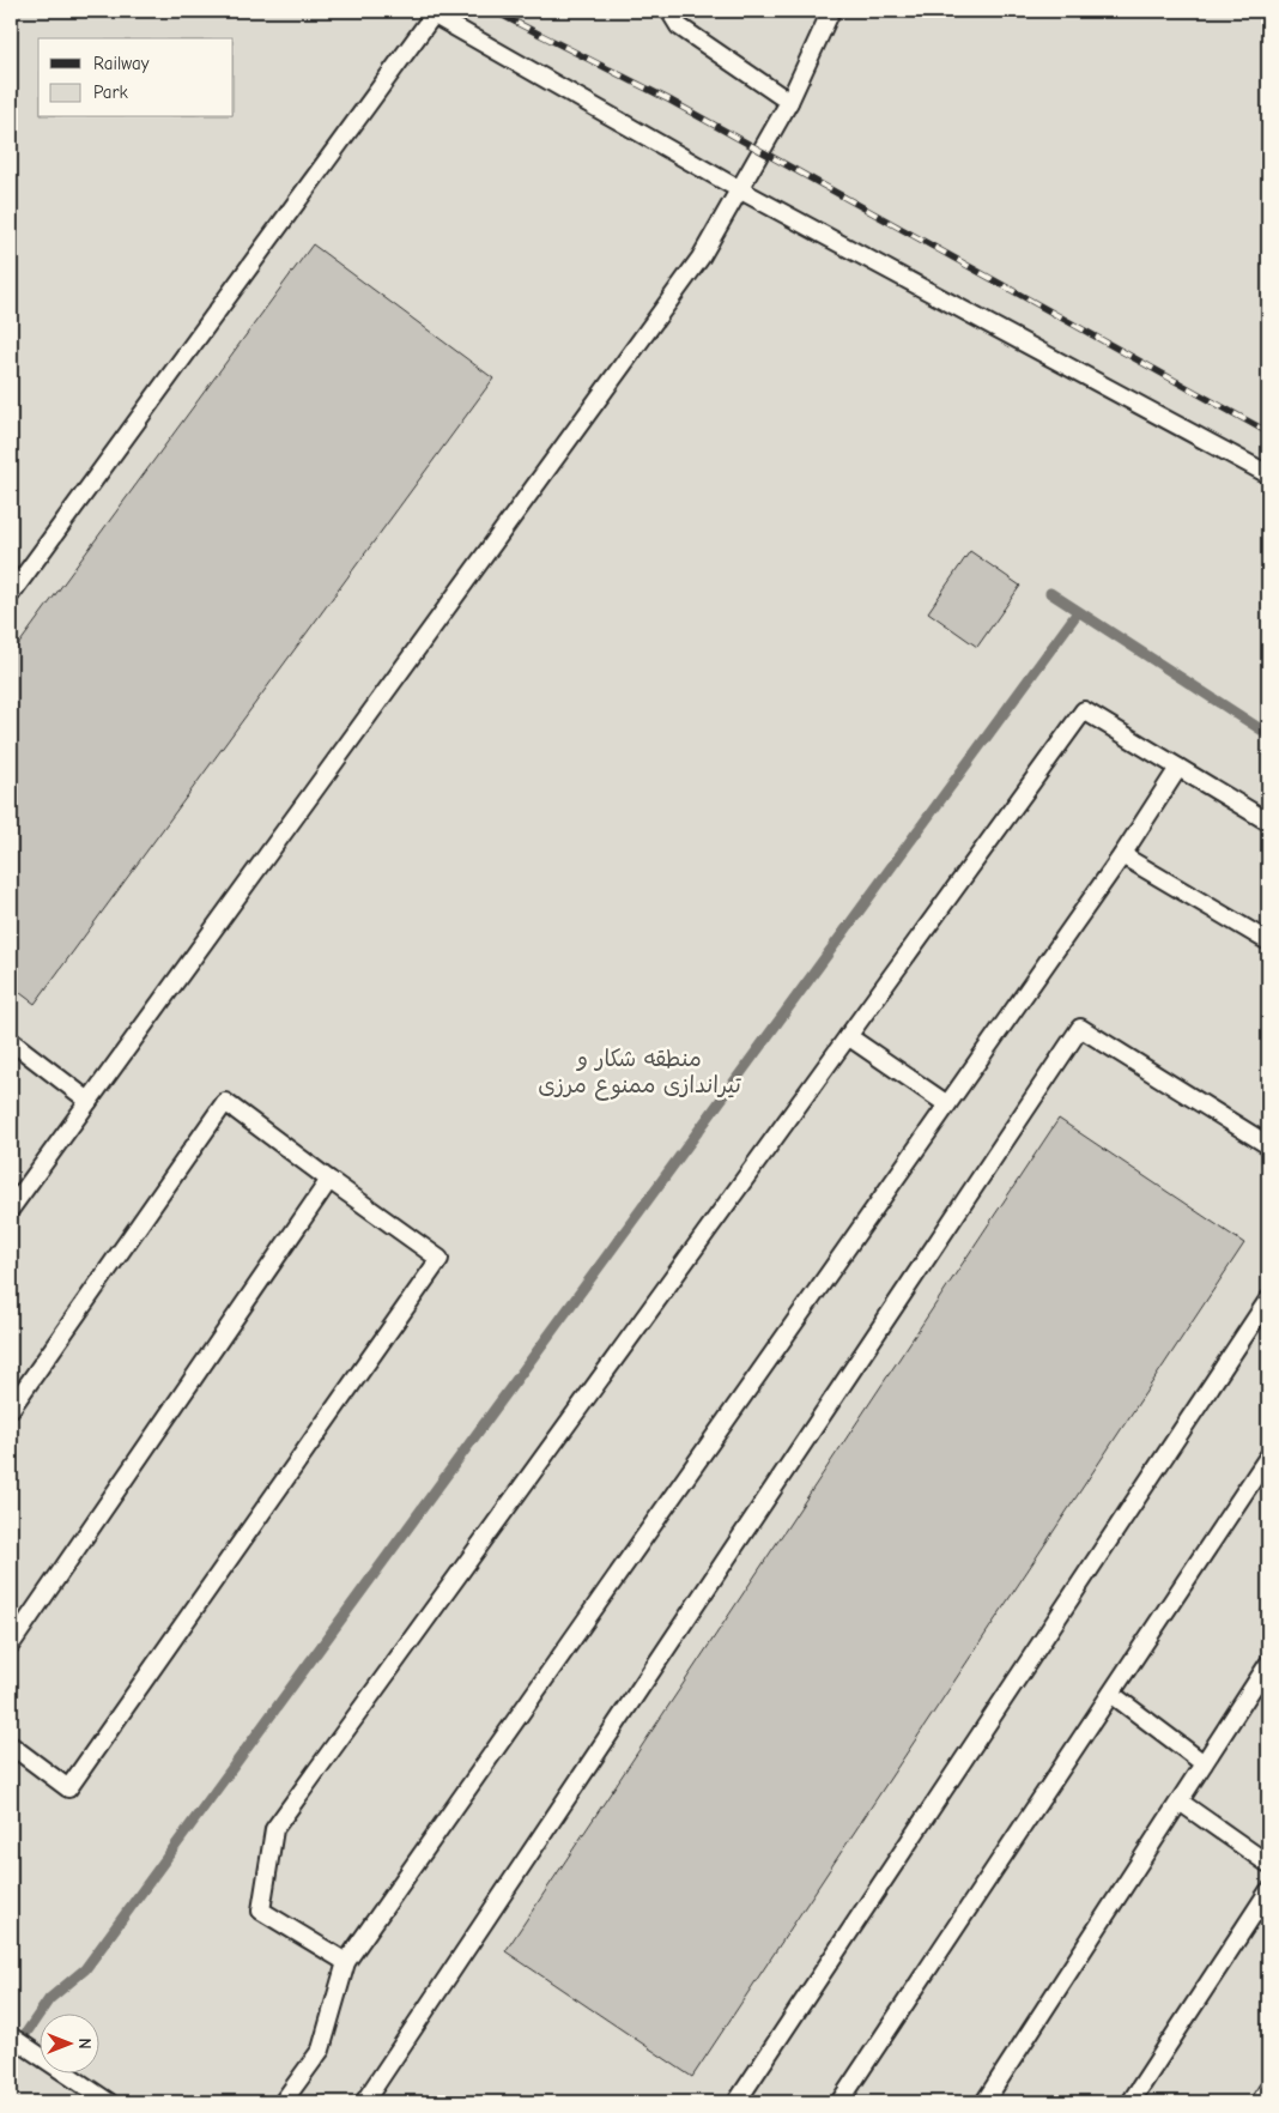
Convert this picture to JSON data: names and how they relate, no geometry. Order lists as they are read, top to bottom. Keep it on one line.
{"parks":["منطقه شکار و تیراندازی ممنوع مرزی"],"legend":["Railway","Park"],"north":"right"}
